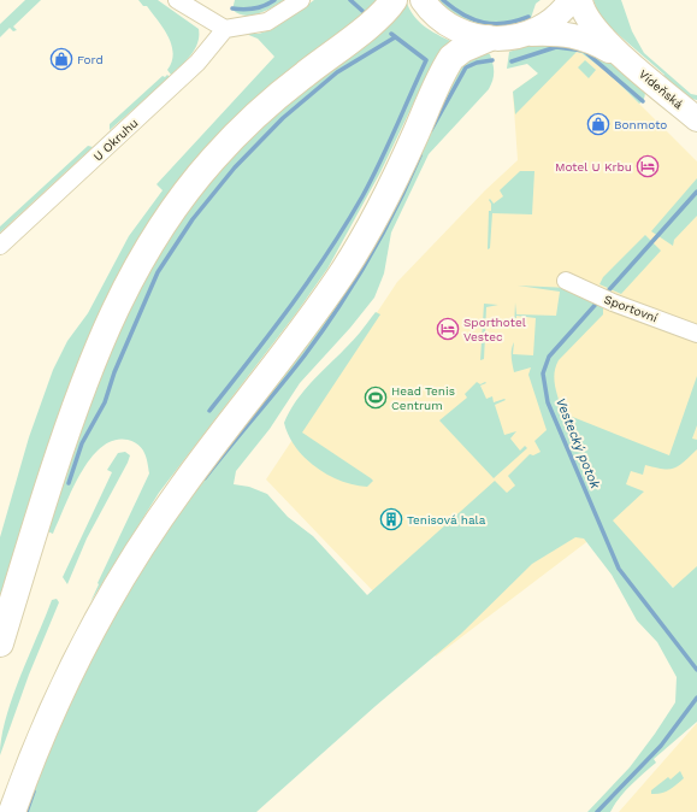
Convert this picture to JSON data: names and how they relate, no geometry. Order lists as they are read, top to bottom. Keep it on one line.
{"streets":{"main road":["Vídeňská"],"street":["U Okruhu","Sportovní"]},"water":["Vestecký potok"],"places":{"shop":["Ford","Bonmoto"],"hotel":["Motel U Krbu","Sporthotel Vestec"],"sports":["Head Tenis Centrum"],"building":["Tenisová hala"]}}
